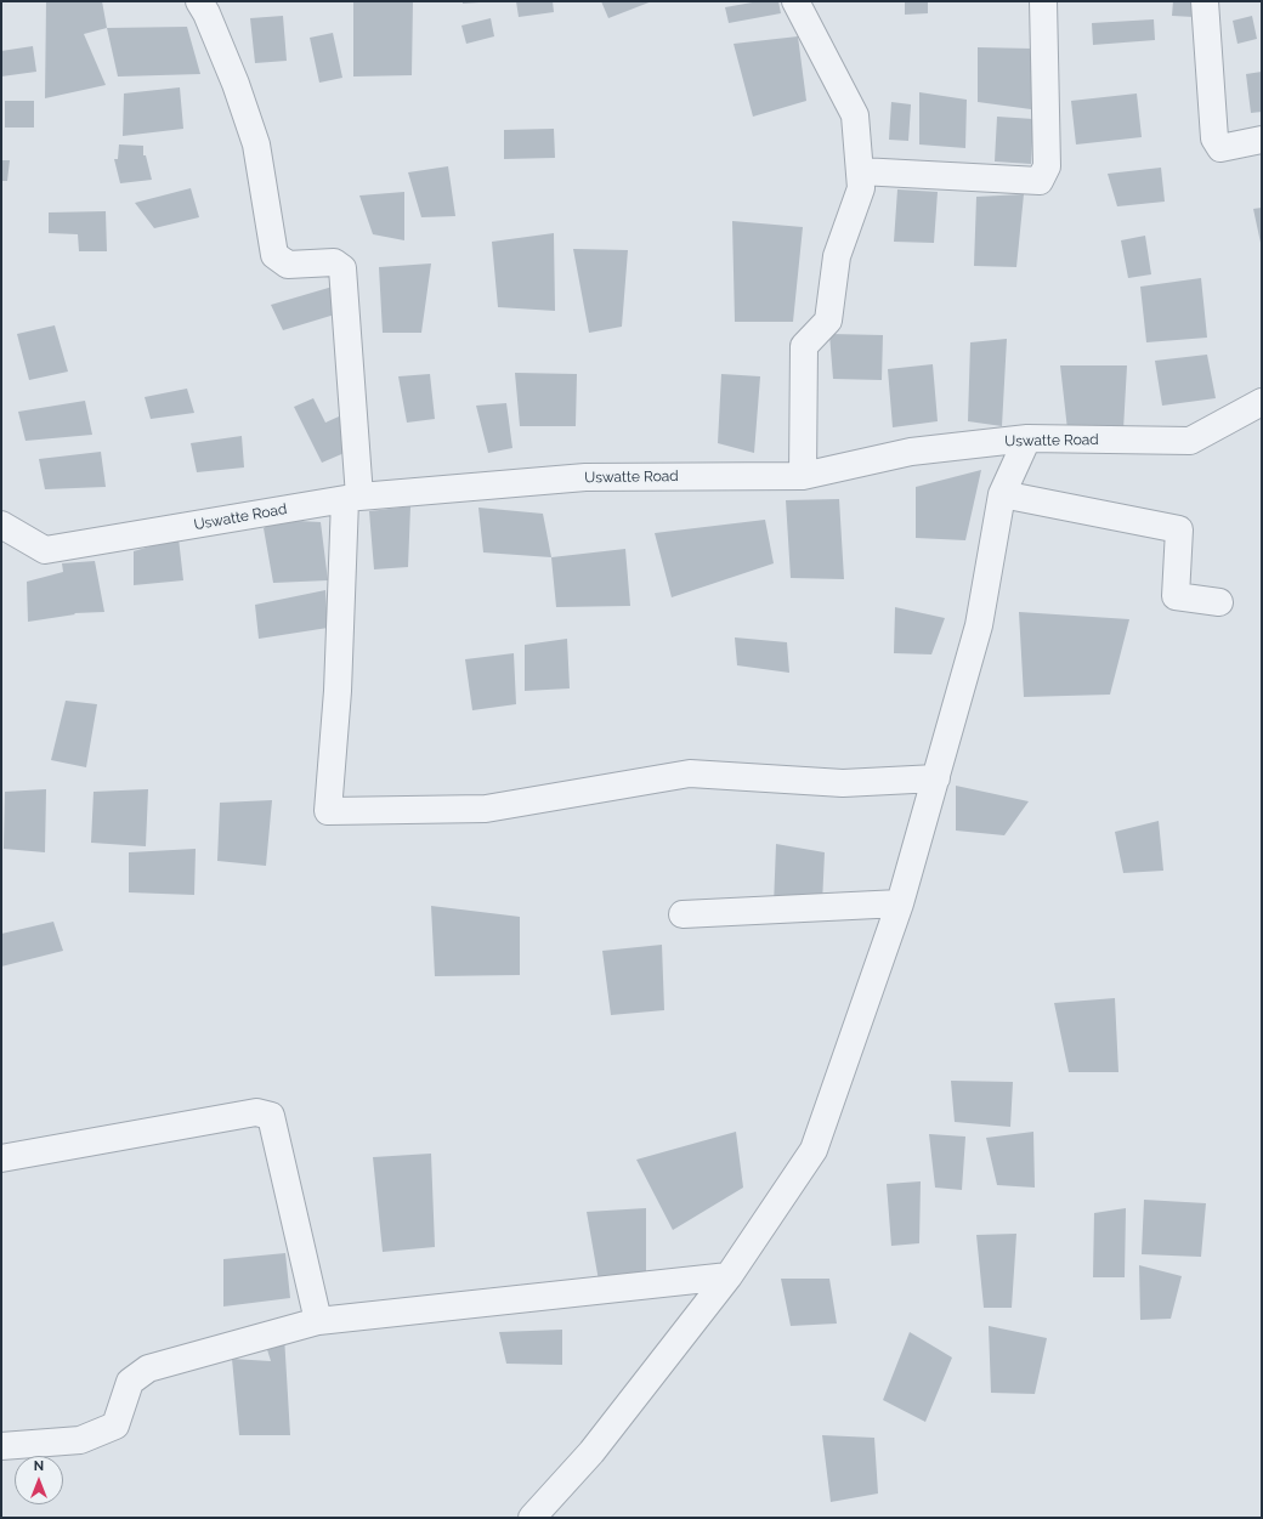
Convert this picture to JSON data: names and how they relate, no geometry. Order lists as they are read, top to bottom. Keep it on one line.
{"streets":{"street":["Uswatte Road"]},"north":"top"}
